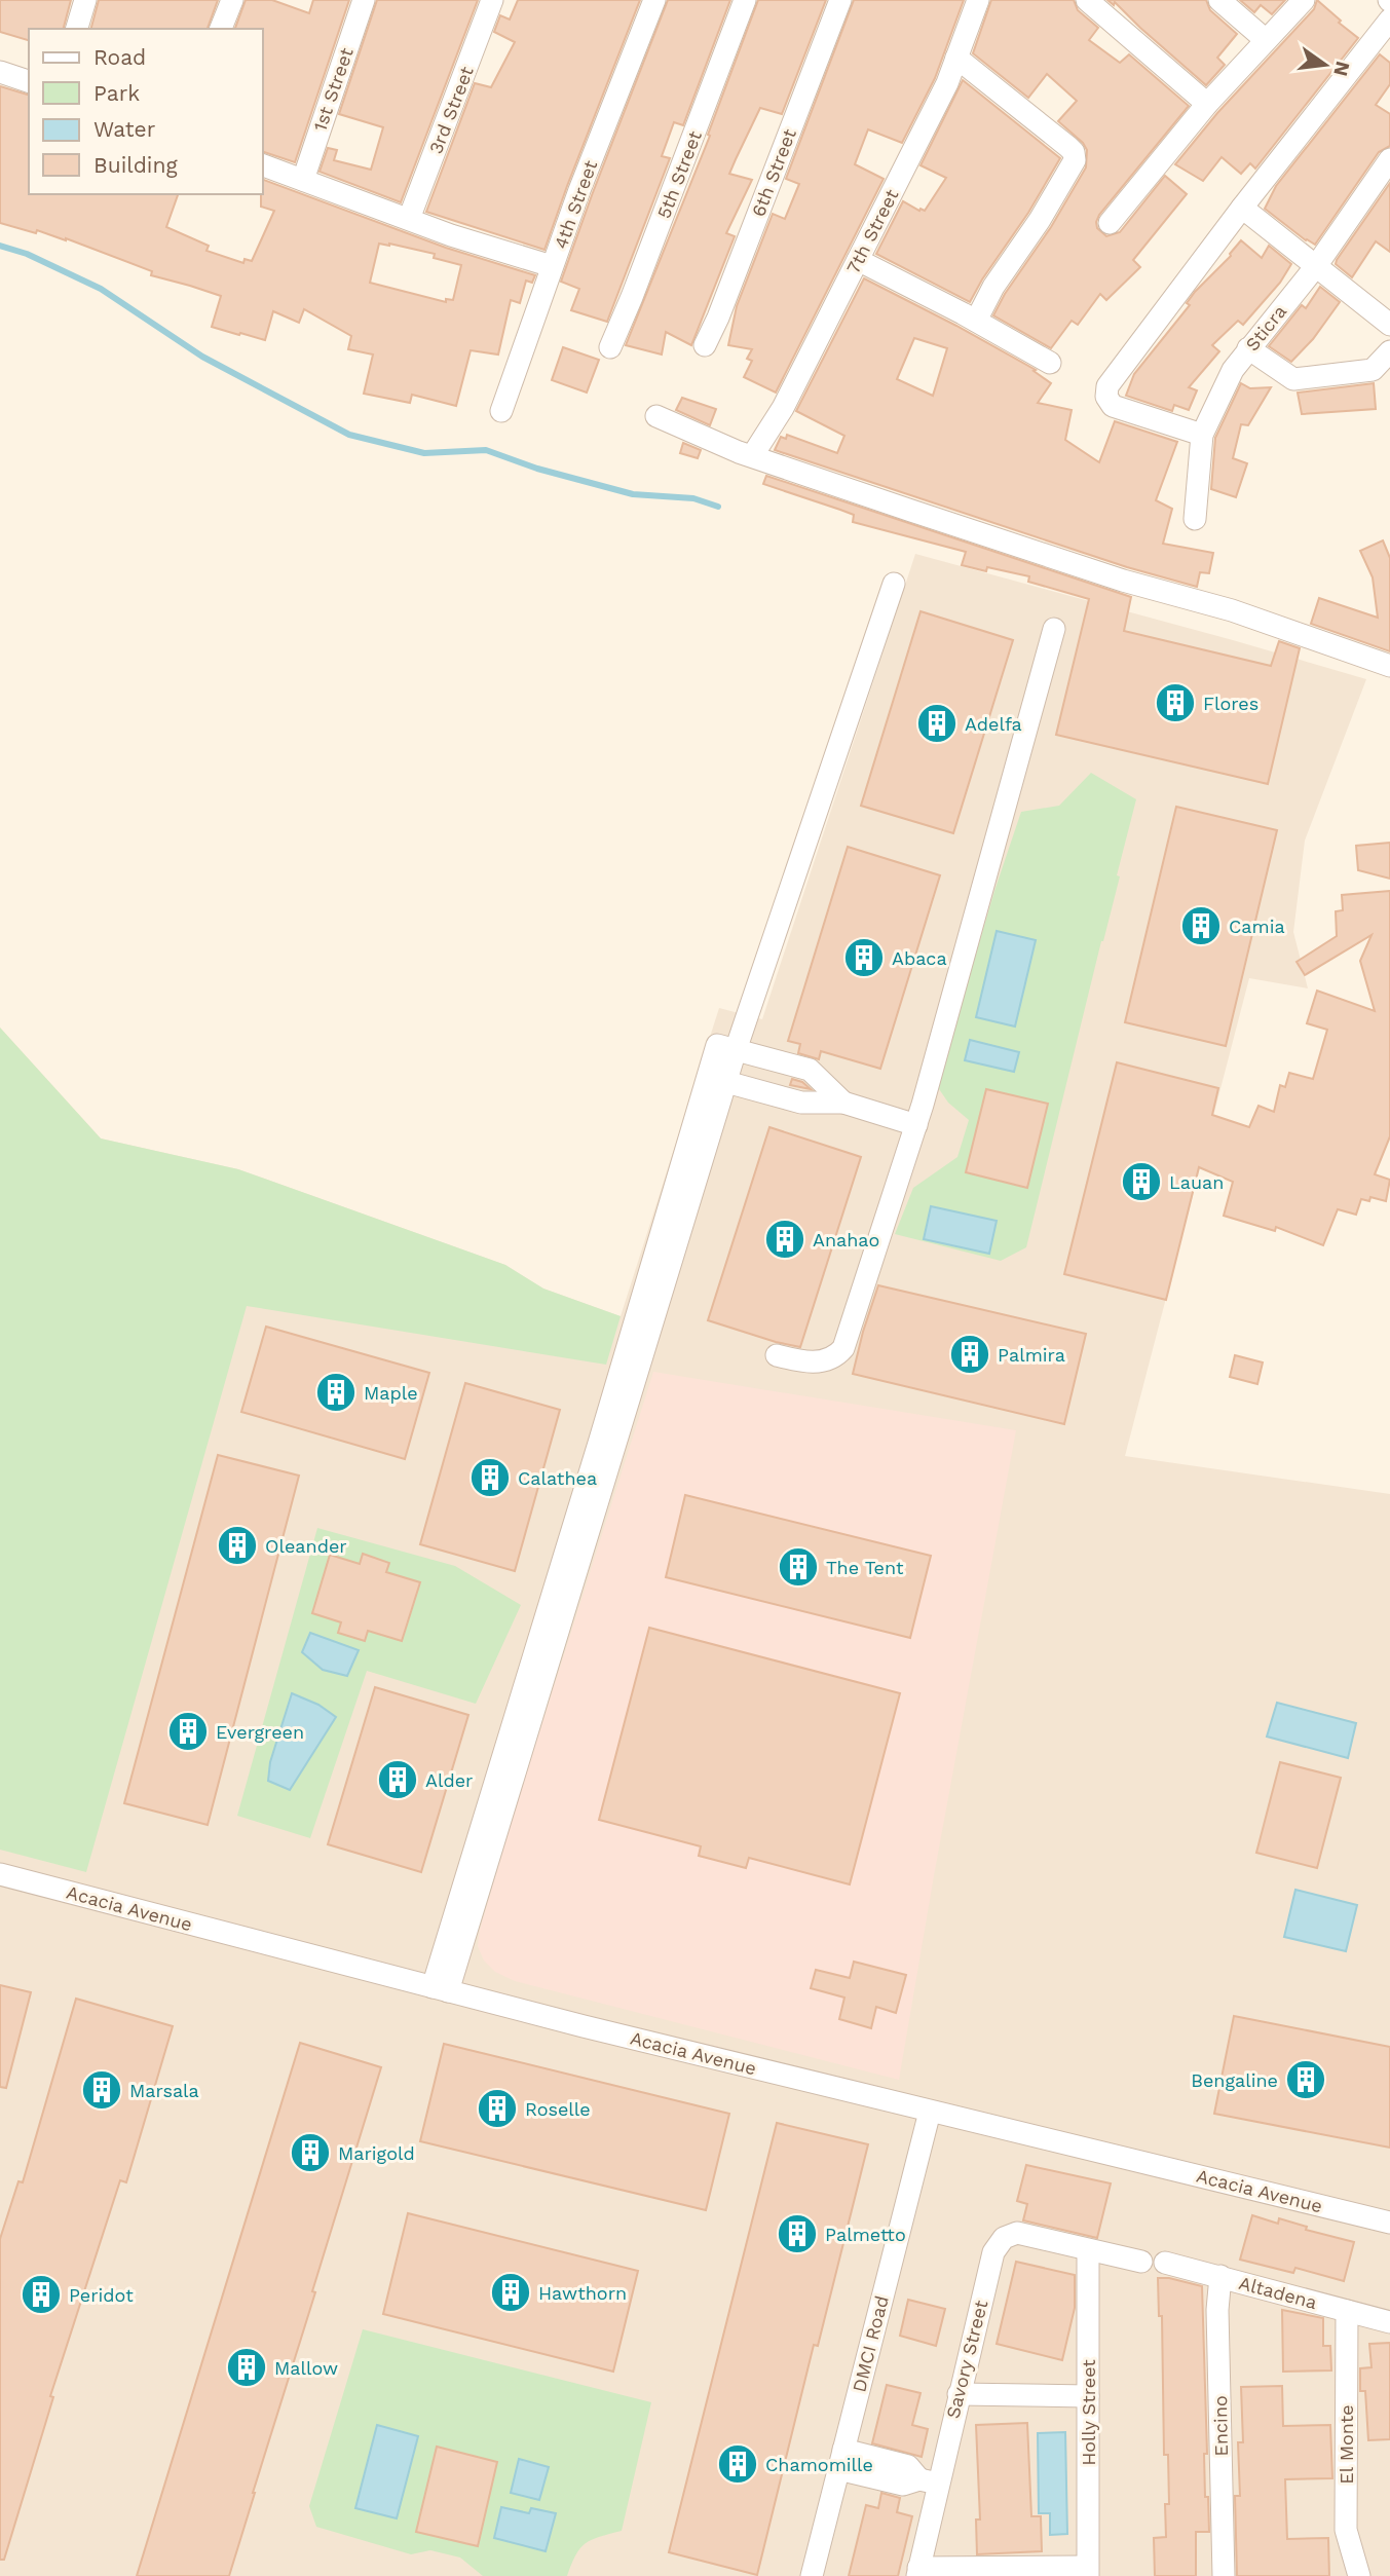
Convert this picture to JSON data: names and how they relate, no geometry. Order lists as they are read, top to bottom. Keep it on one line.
{"streets":{"street":["1st Street","3rd Street","6th Street","5th Street","4th Street","7th Street","Sticra","Acacia Avenue","Altadena","DMCI Road","Savory Street","Holly Street","Encino","El Monte"]},"crossings":[["Acacia Avenue","DMCI Road"],["Altadena","Encino"],["Altadena","El Monte"],["Savory Street","Holly Street"]],"places":{"building":["Flores","Adelfa","Camia","Abaca","Lauan","Anahao","Palmira","Maple","Calathea","Oleander","The Tent","Evergreen","Alder","Bengaline","Marsala","Roselle","Marigold","Palmetto","Hawthorn","Peridot","Mallow","Chamomille"]},"legend":["Road","Park","Water","Building"],"north":"right"}
